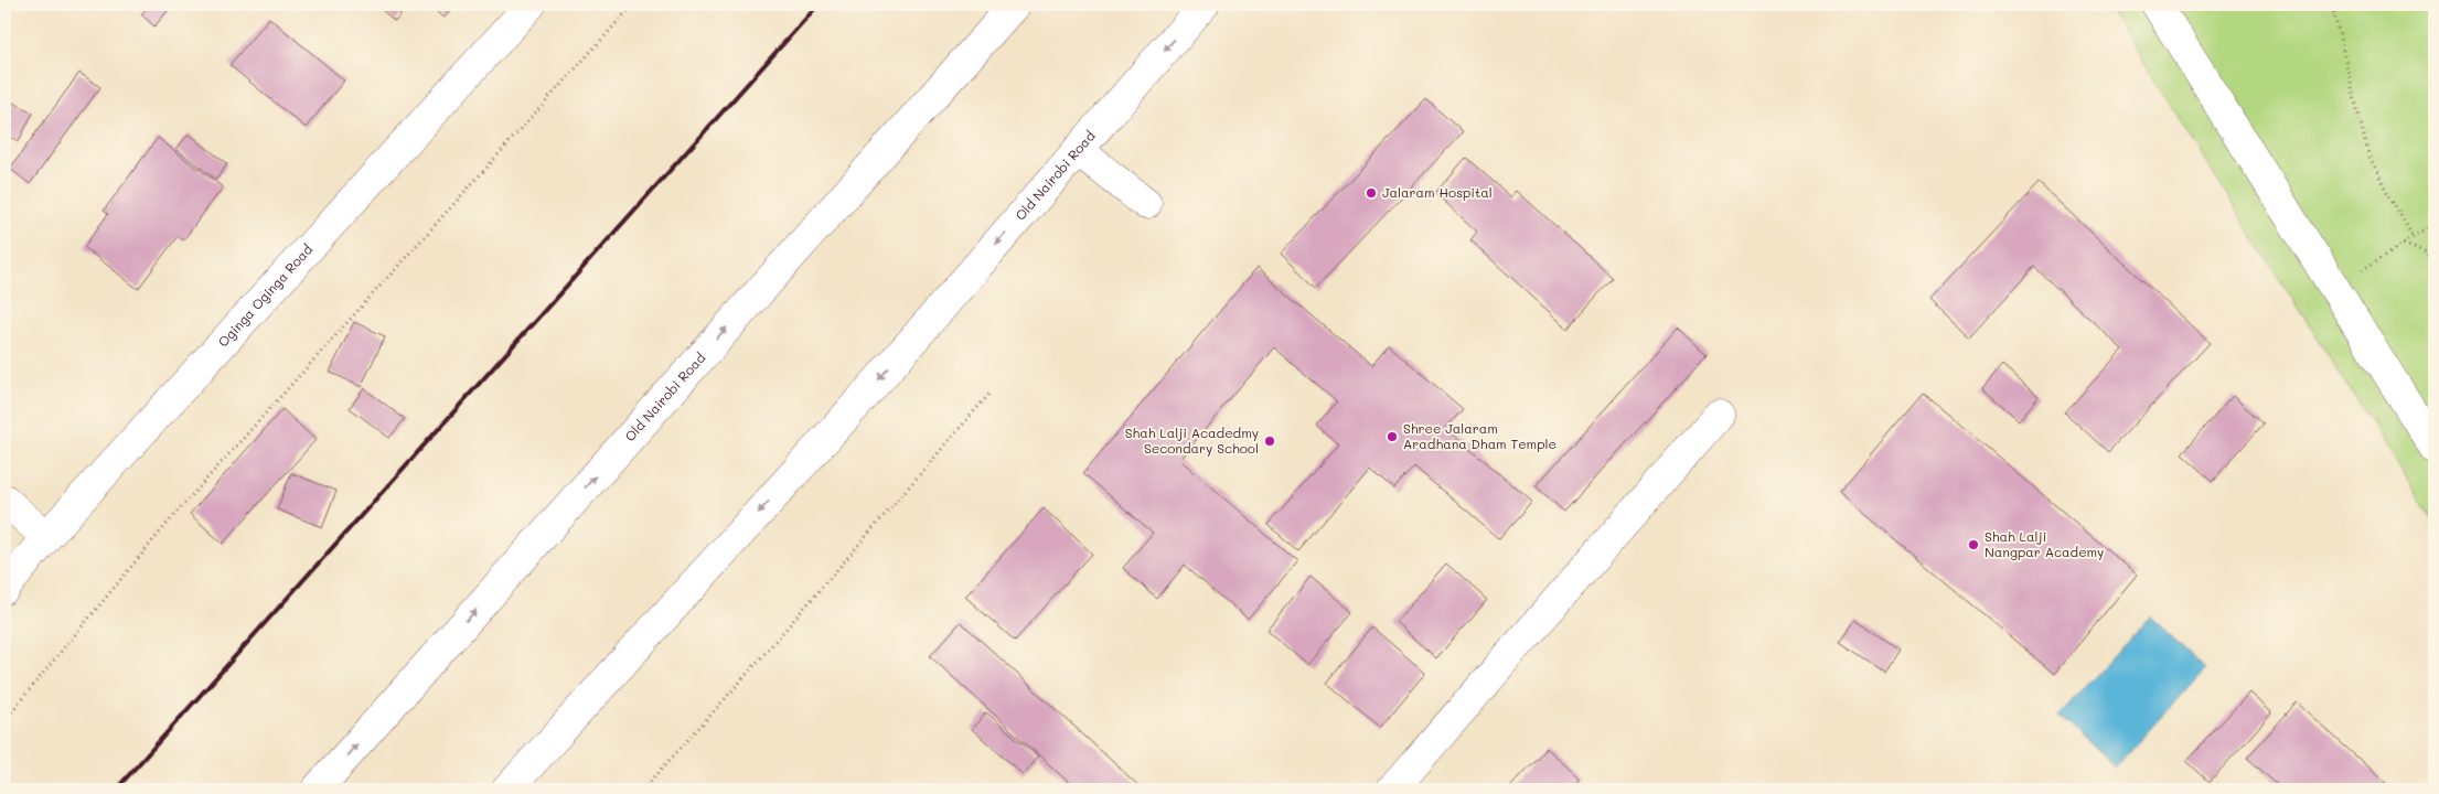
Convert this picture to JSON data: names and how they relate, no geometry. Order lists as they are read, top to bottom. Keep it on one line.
{"streets":{"main road":["Old Nairobi Road","Oginga Oginga Road"]},"places":["Jalaram Hospital","Shree Jalaram Aradhana Dham Temple","Shah Lalji Acadedmy Secondary School","Shah Lalji Nangpar Academy"]}
